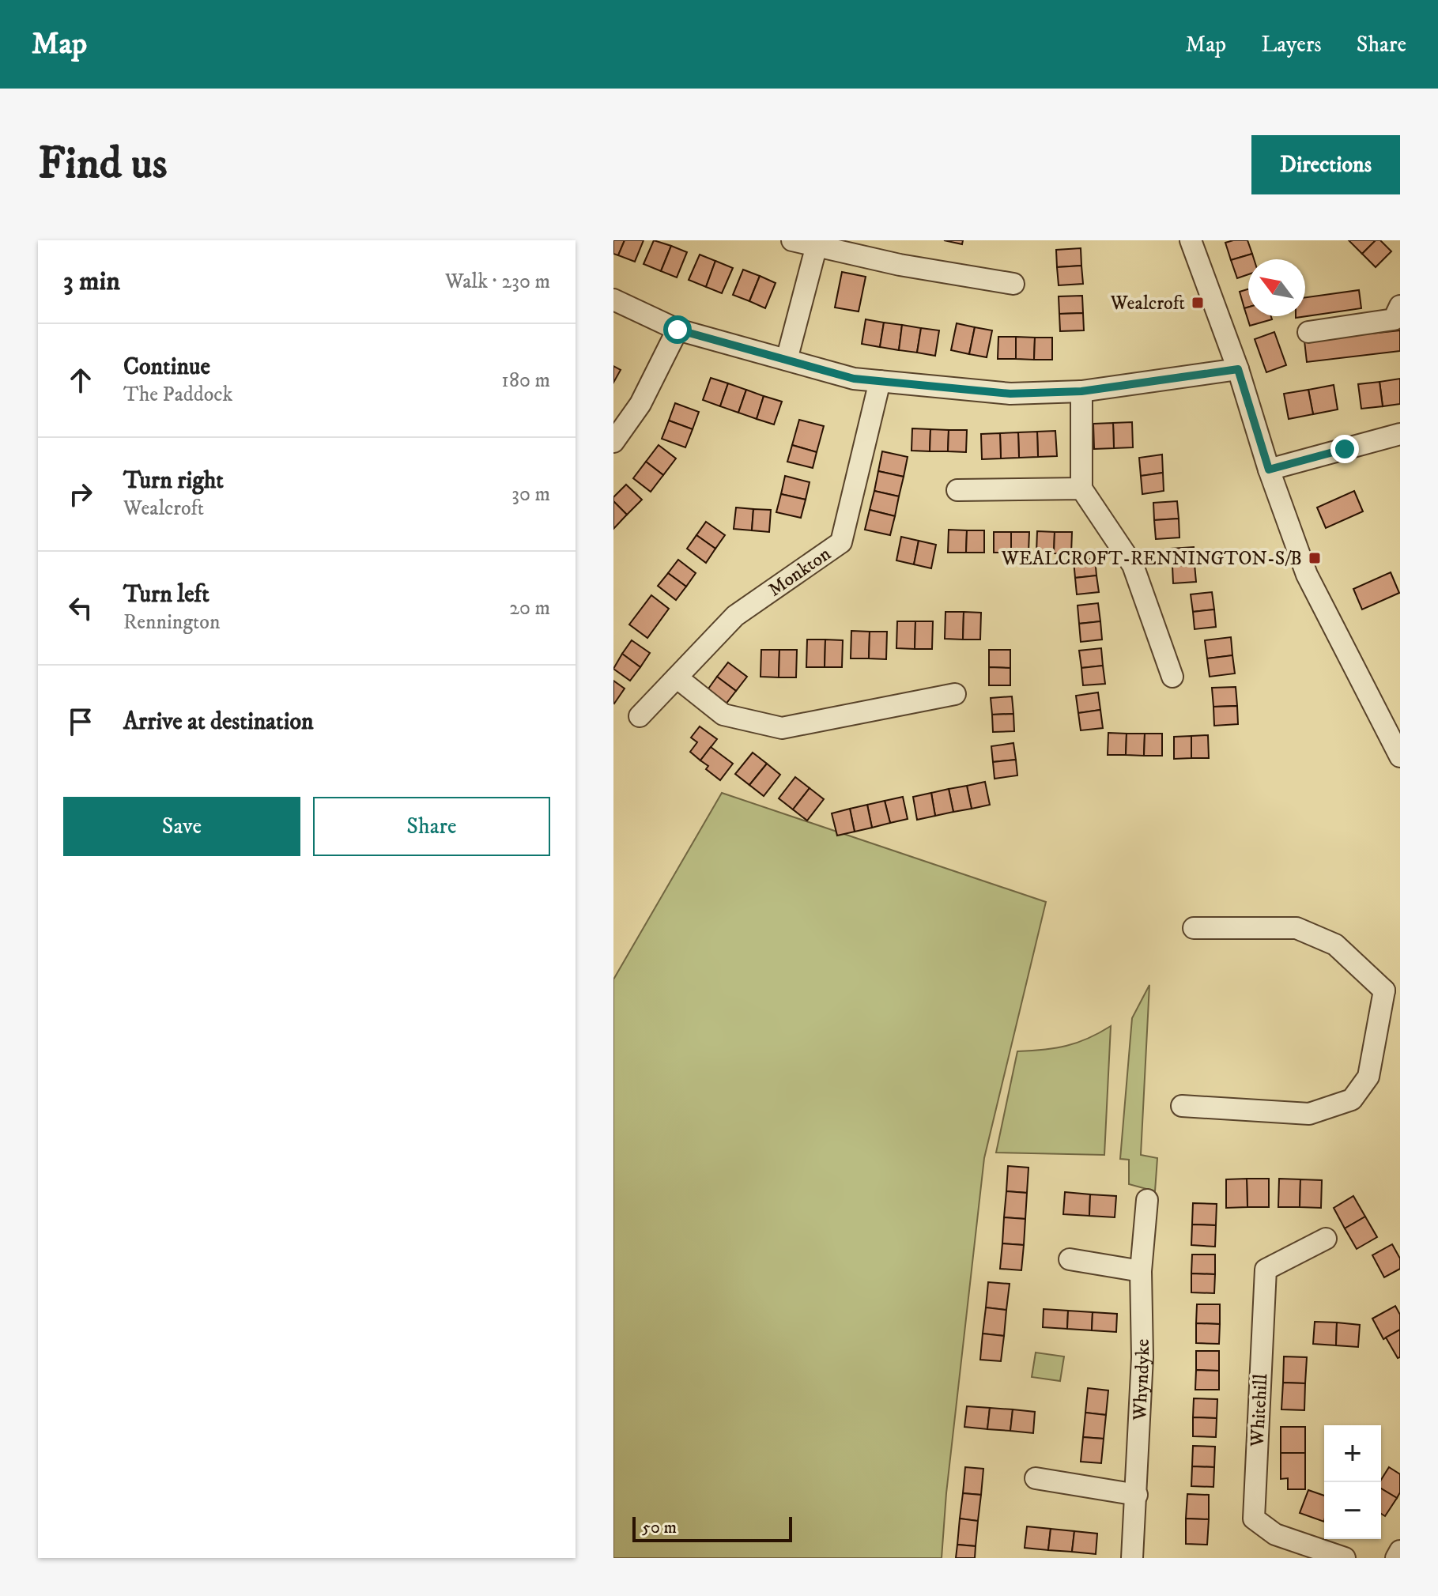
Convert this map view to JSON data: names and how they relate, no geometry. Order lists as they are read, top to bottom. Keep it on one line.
{"streets":{"street":["Monkton","Whyndyke","Whitehill"]},"places":{"transit":["Wealcroft","WEALCROFT-RENNINGTON-S/B"]},"scale_bar":"50 m","north":"top left","page":{"header":"Map","nav":["Map","Layers","Share"],"buttons":["Directions",["Save","Share"]],"title":"Find us","heading":["3 min","Walk · 230 m"],"list":[["Continue","The Paddock","180 m"],["Turn right","Wealcroft","30 m"],["Turn left","Rennington","20 m"],"Arrive at destination"],"map_buttons":["+","−"],"scale":"50 m"}}
